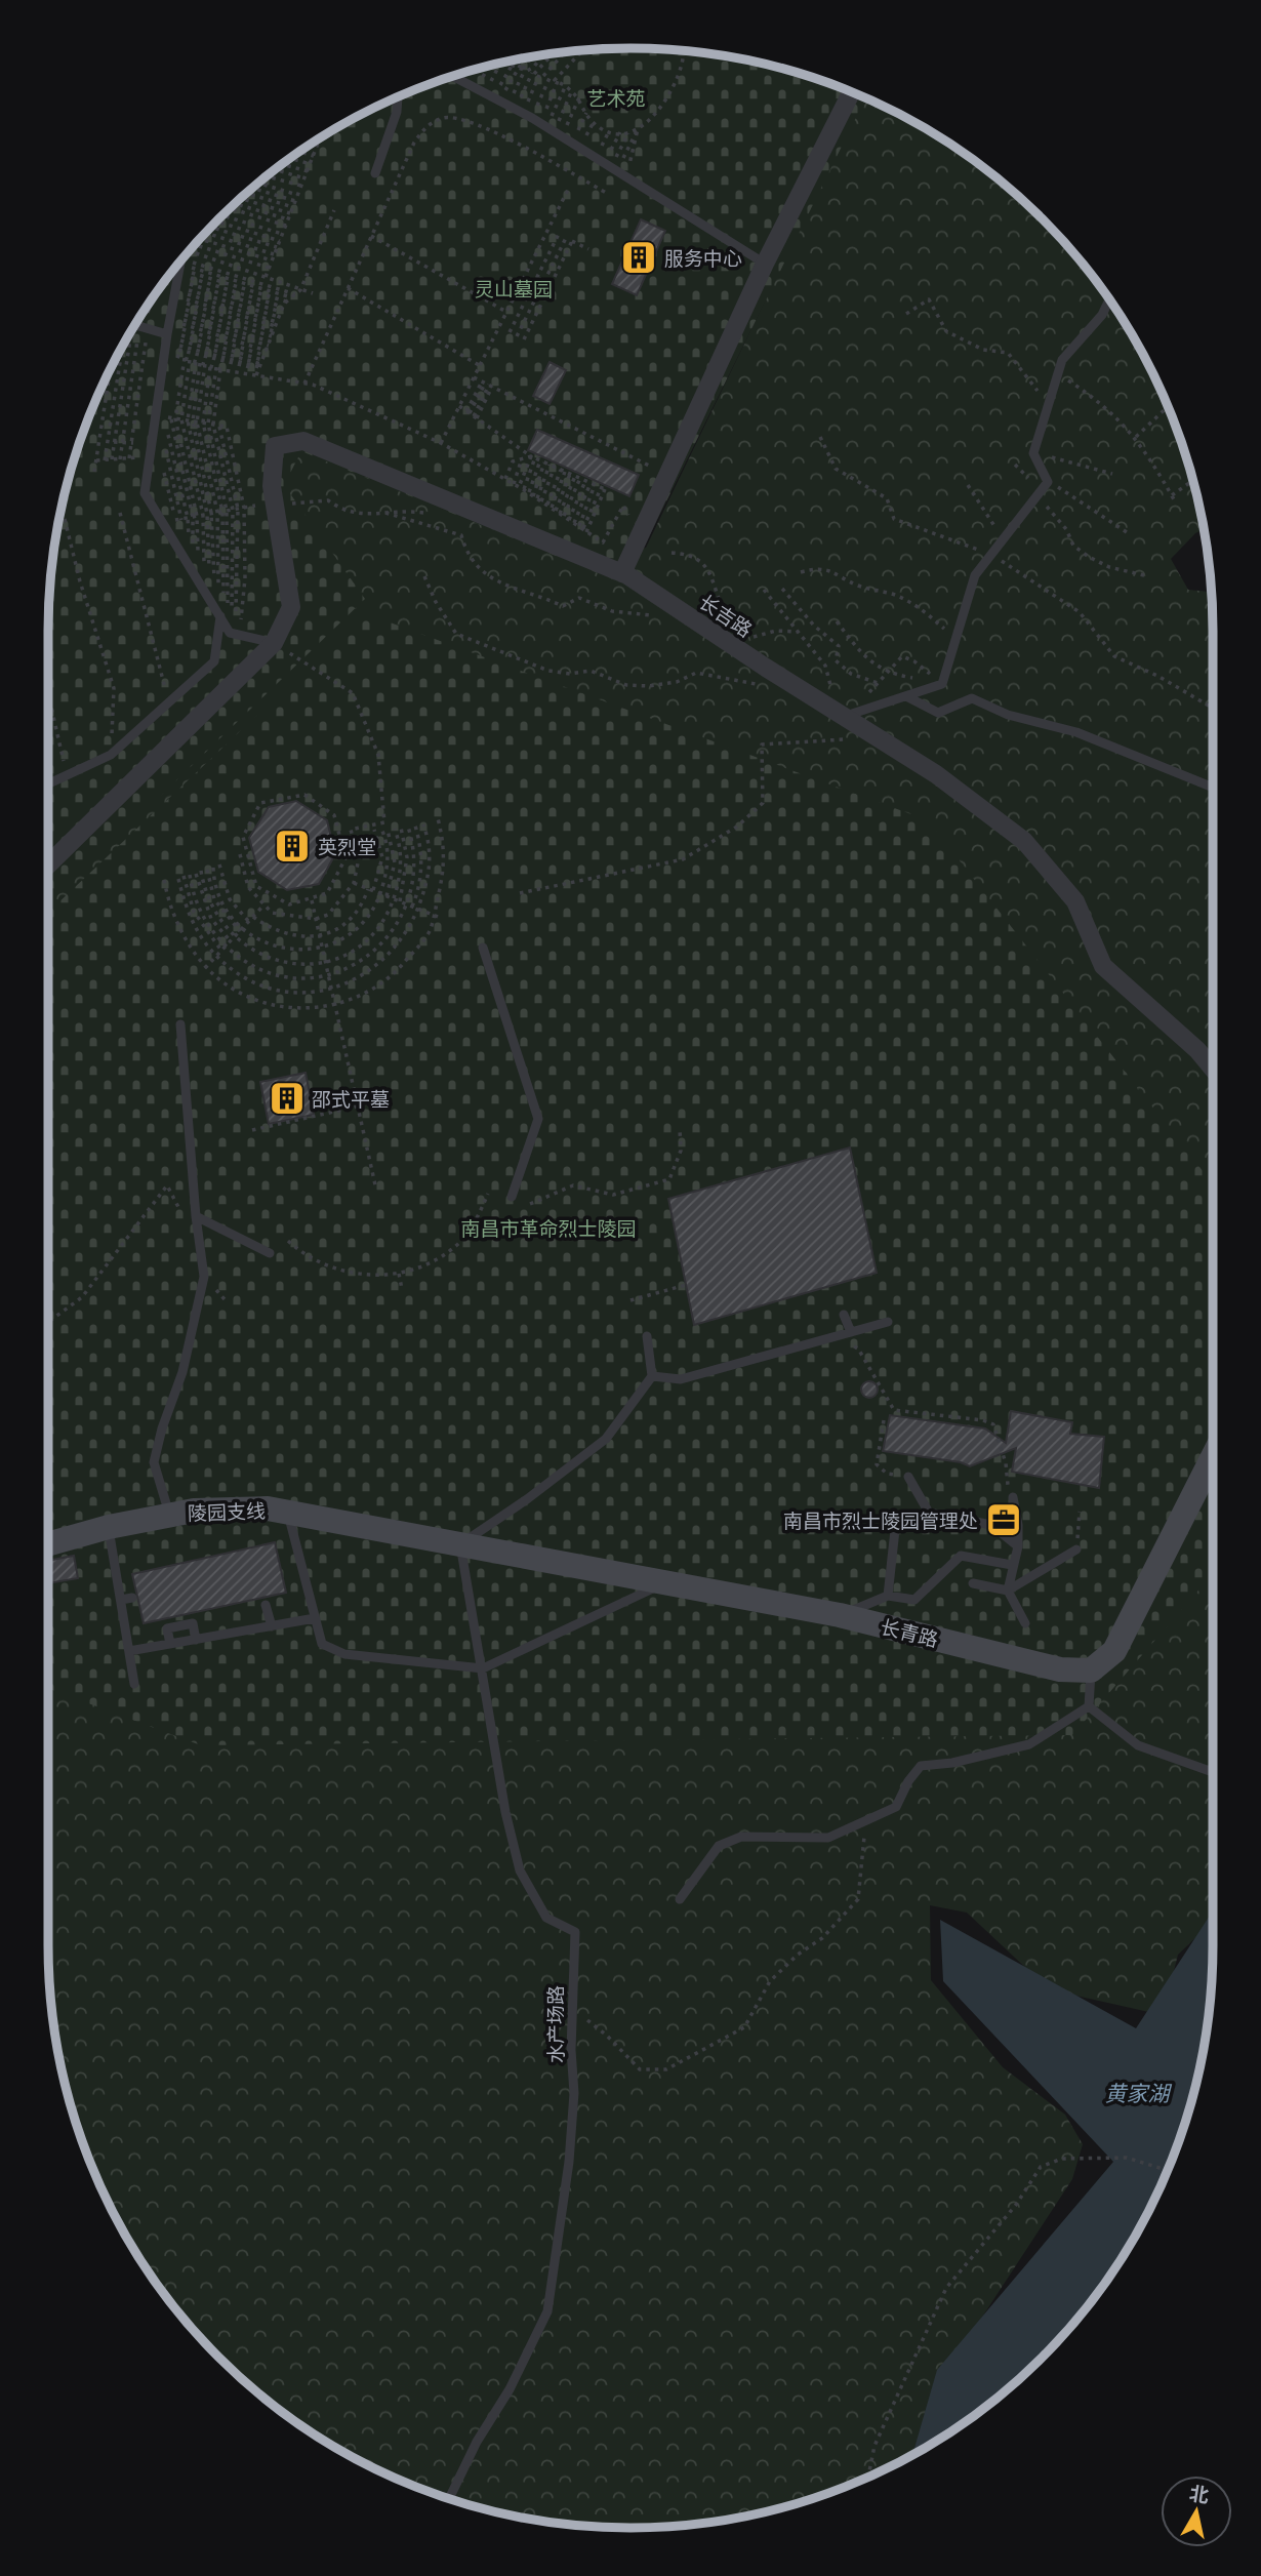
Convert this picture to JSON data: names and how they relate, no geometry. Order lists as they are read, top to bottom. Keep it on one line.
{"streets":{"street":["长吉路","陵园支线","长青路"],"lane":["水产场路"]},"crossings":[["陵园支线","长青路"],["陵园支线","水产场路"],["长青路","水产场路"]],"water":["黄家湖"],"parks":["艺术苑","灵山墓园","南昌市革命烈士陵园"],"places":{"building":["服务中心","英烈堂","邵式平墓"],"office":["南昌市烈士陵园管理处"]},"north":"top"}
